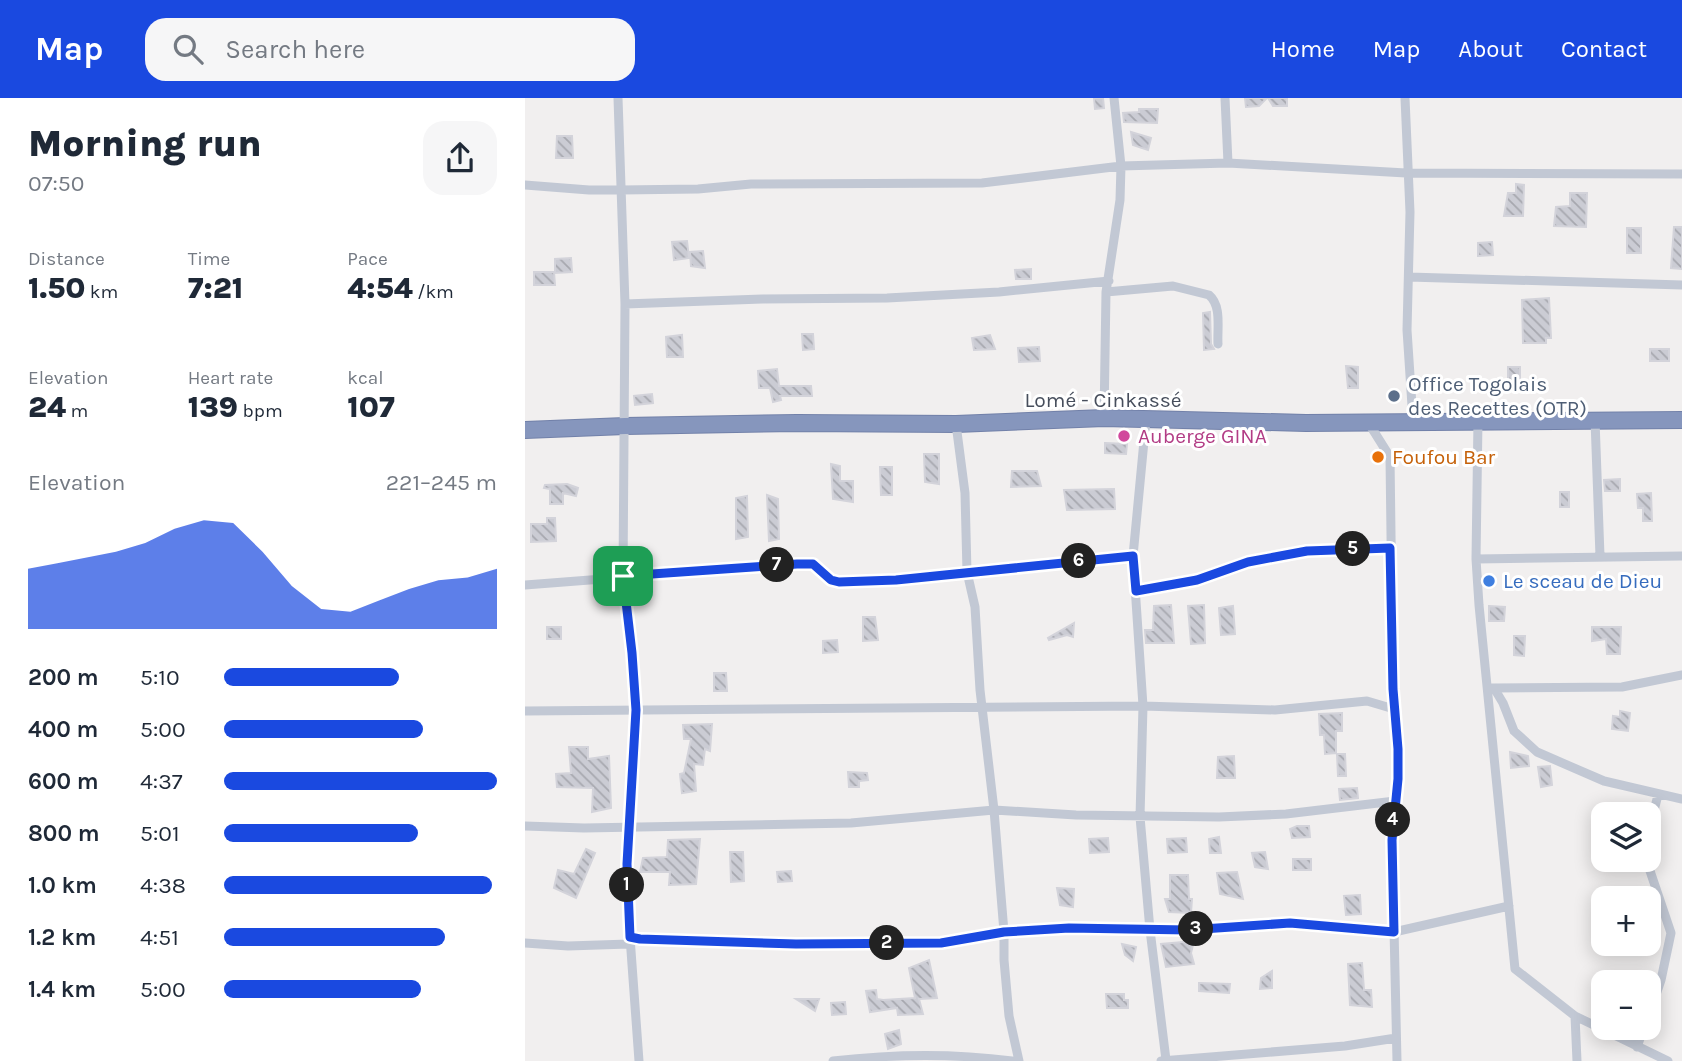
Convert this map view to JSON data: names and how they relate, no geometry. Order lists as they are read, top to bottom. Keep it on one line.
{"streets":{"highway":["Lomé - Cinkassé"]},"places":["Office Togolais des Recettes (OTR)","Auberge GINA","Foufou Bar","Le sceau de Dieu"],"page":{"header":"Map","search":"Search here","nav":["Home","Map","About","Contact"],"heading":["Morning run","07:50"],"stats":[["Distance","1.50 km"],["Time","7:21"],["Pace","4:54 /km"],["Elevation","24 m"],["Heart rate","139 bpm"],["kcal","107"]],"chart":["Elevation","221–245 m"],"pins":["5","6","7","4","1","3","2"],"list":[{"name":"200 m","note":"5:10"},{"name":"400 m","note":"5:00"},{"name":"600 m","note":"4:37"},{"name":"800 m","note":"5:01"},{"name":"1.0 km","note":"4:38"},{"name":"1.2 km","note":"4:51"},{"name":"1.4 km","note":"5:00"}],"map_buttons":["+","−"]}}
